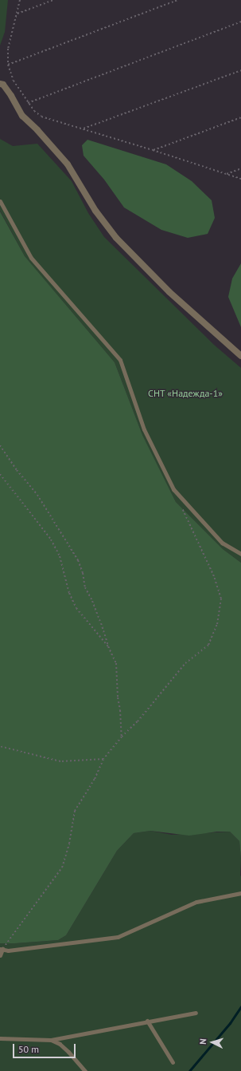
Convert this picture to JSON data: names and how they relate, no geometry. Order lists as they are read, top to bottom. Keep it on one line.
{"parks":["СНТ «Надежда-1»"],"scale_bar":"50 m","north":"left"}
